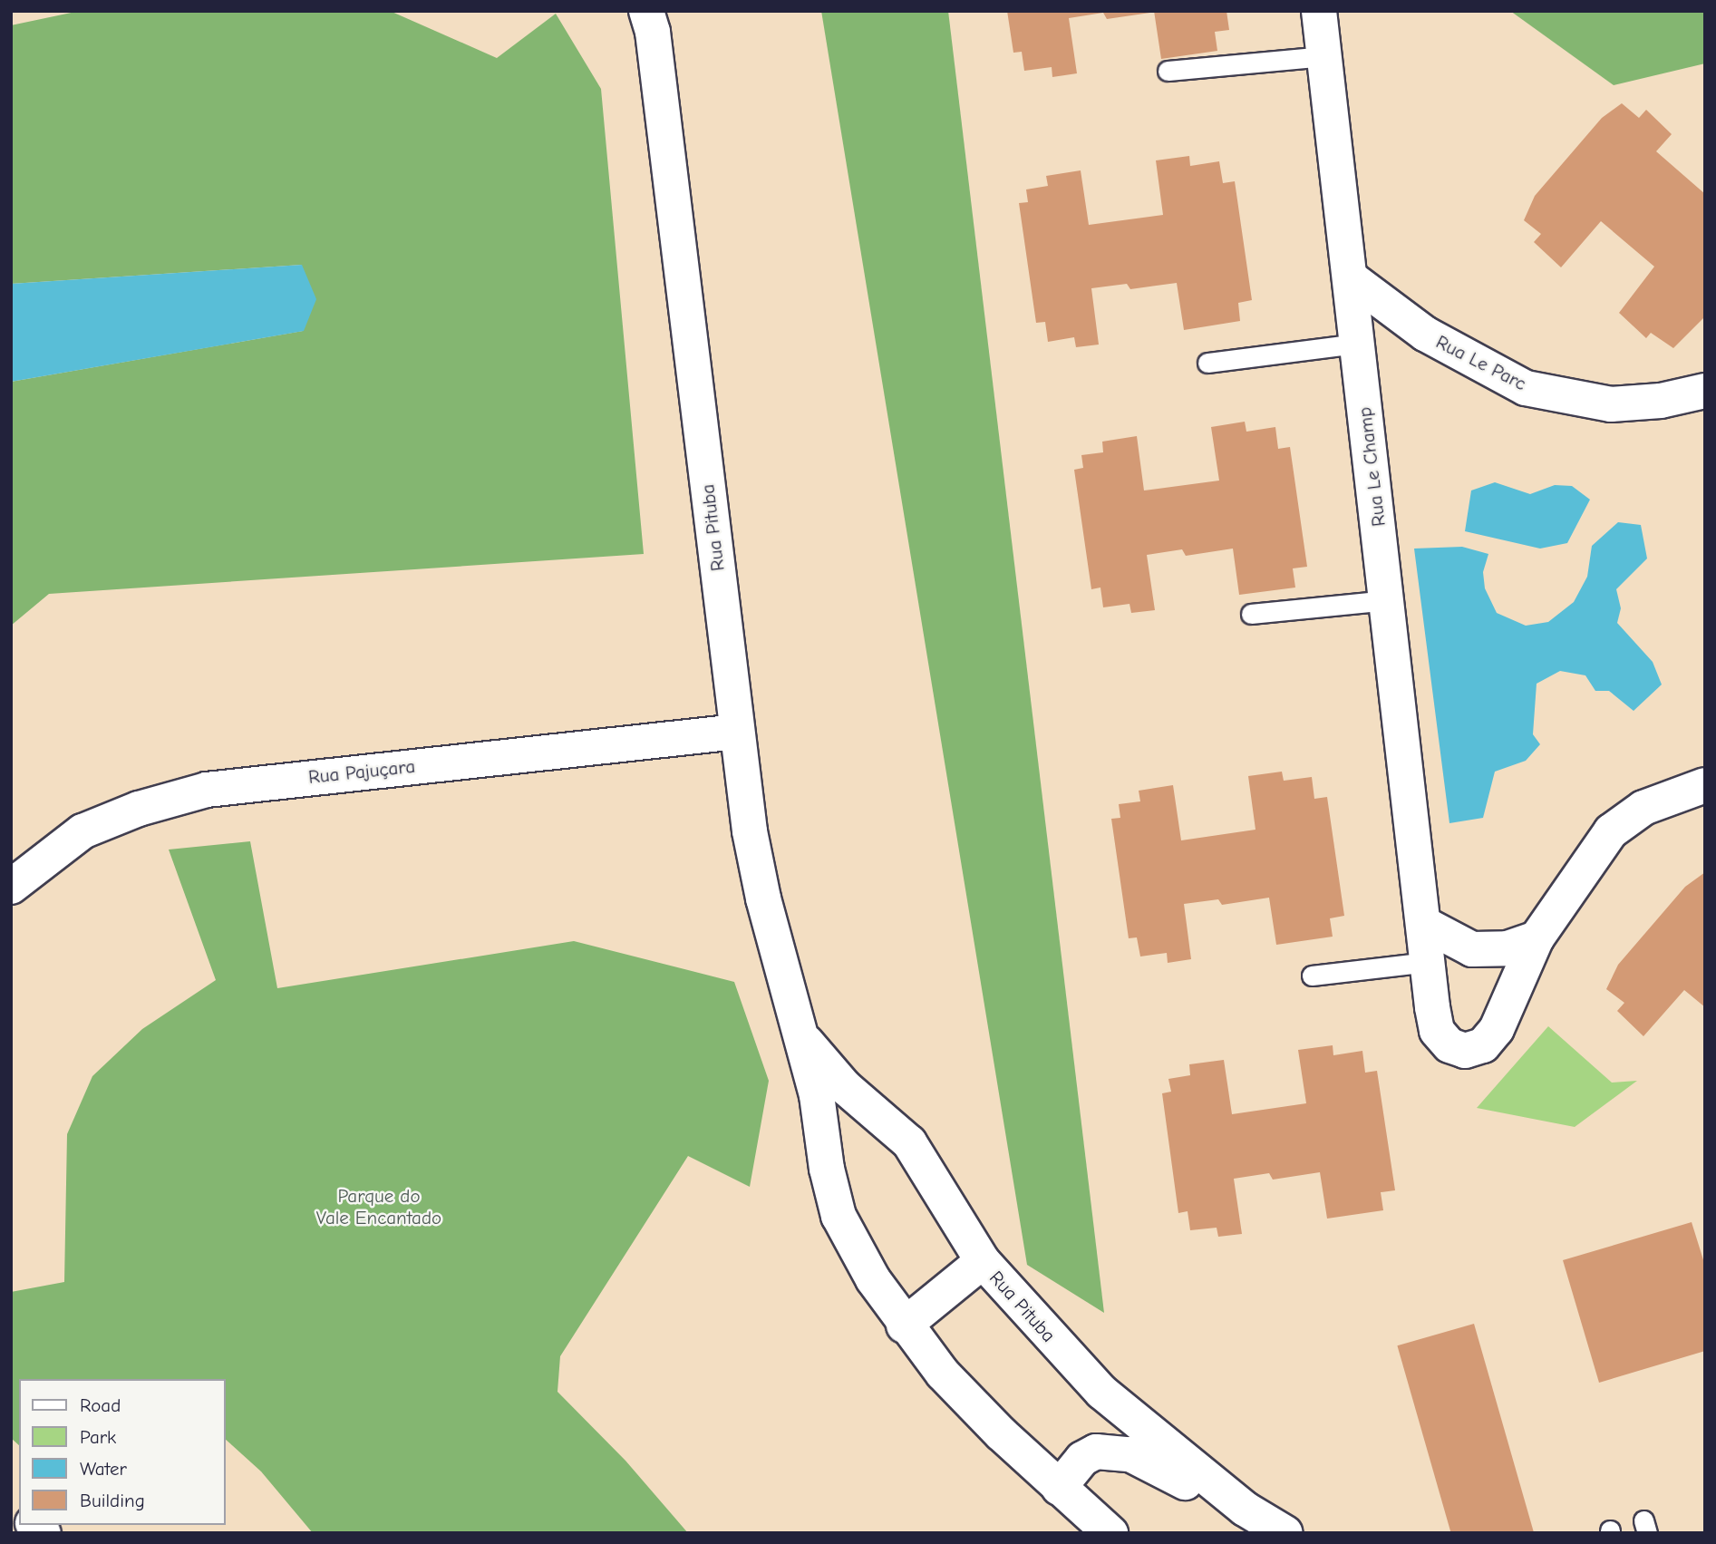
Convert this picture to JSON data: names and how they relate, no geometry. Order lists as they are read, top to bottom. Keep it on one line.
{"streets":{"street":["Rua Le Parc","Rua Le Champ","Rua Pituba","Rua Pajuçara"]},"crossings":[["Rua Le Parc","Rua Le Champ"],["Rua Pituba","Rua Pajuçara"]],"parks":["Parque do Vale Encantado"],"legend":["Road","Park","Water","Building"]}
